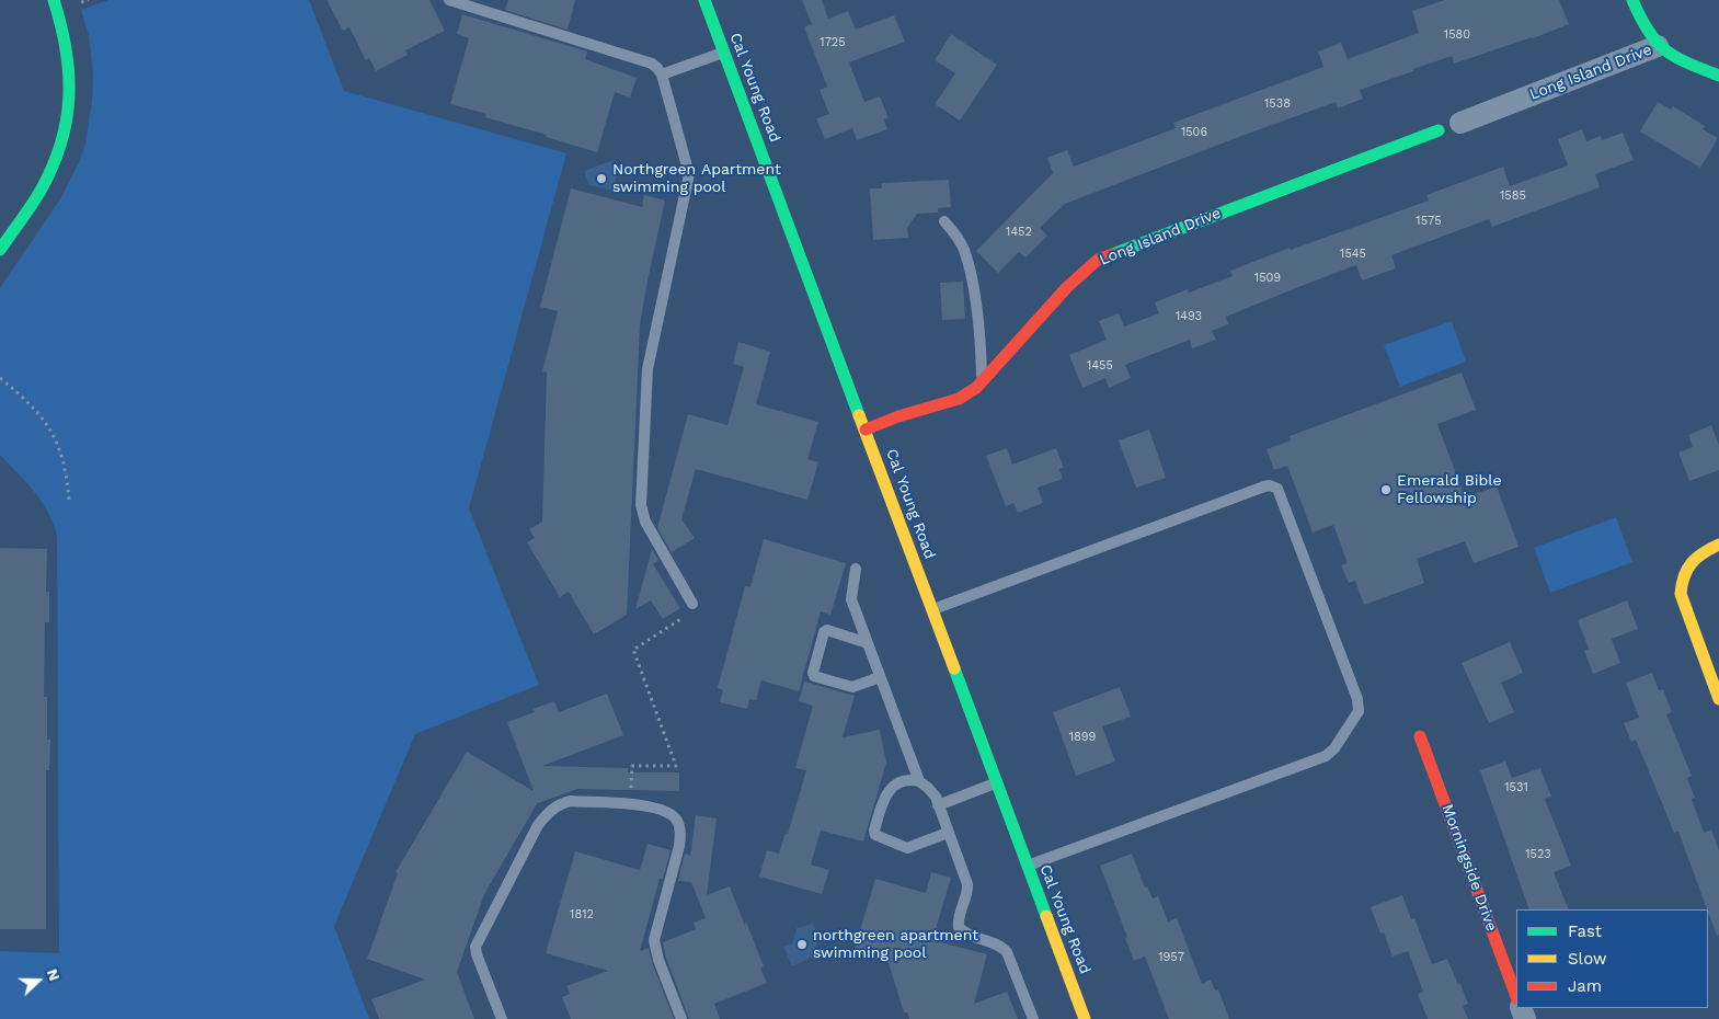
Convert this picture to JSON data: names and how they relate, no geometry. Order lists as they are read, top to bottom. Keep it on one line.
{"streets":{"street":["Long Island Drive","Cal Young Road","Morningside Drive"]},"crossings":[["Long Island Drive","Cal Young Road"]],"places":["Northgreen Apartment swimming pool","Emerald Bible Fellowship","northgreen apartment swimming pool"],"house_numbers":["1580","1725","1538","1506","1585","1575","1452","1545","1509","1493","1455","1899","1531","1523","1812","1957"],"legend":["Fast","Slow","Jam"],"north":"right"}
